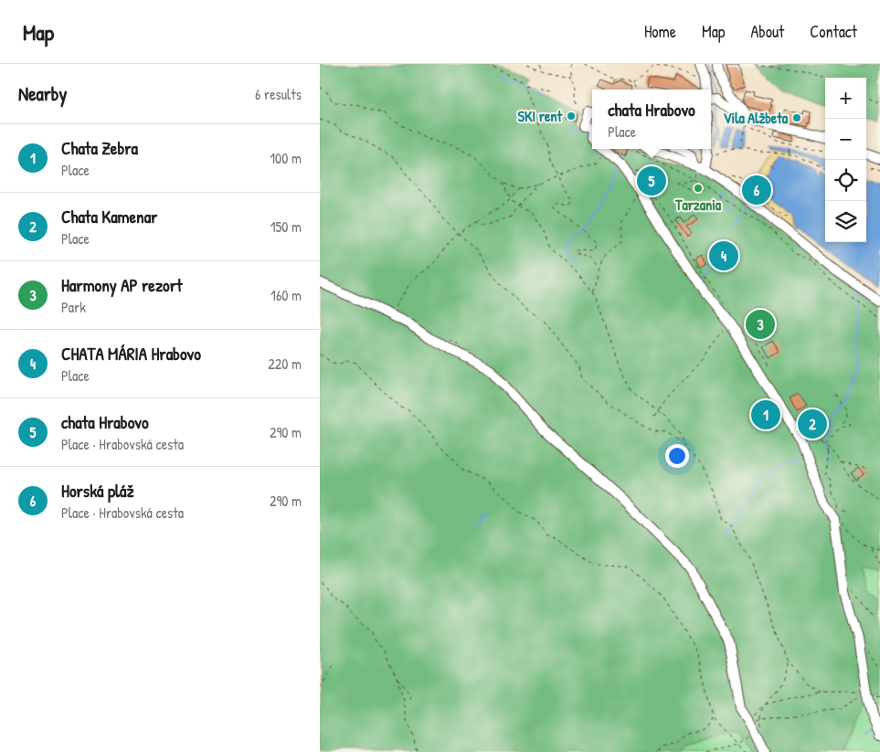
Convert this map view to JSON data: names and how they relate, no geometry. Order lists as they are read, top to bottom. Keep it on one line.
{"places":["SKI rent","Vila Alžbeta","Tarzania"],"page":{"header":"Map","nav":["Home","Map","About","Contact"],"heading":["Nearby","6 results"],"map_buttons":["+","−"],"popup":["chata Hrabovo","Place"],"list":[{"mark":"1","name":"Chata Zebra","note":"Place","value":"100 m"},{"mark":"2","name":"Chata Kamenar","note":"Place","value":"150 m"},{"mark":"3","name":"Harmony AP rezort","note":"Park","value":"160 m"},{"mark":"4","name":"CHATA MÁRIA Hrabovo","note":"Place","value":"220 m"},{"mark":"5","name":"chata Hrabovo","note":"Place · Hrabovská cesta","value":"290 m"},{"mark":"6","name":"Horská pláž","note":"Place · Hrabovská cesta","value":"290 m"}],"pins":["5","6","4","3","1","2"]}}
